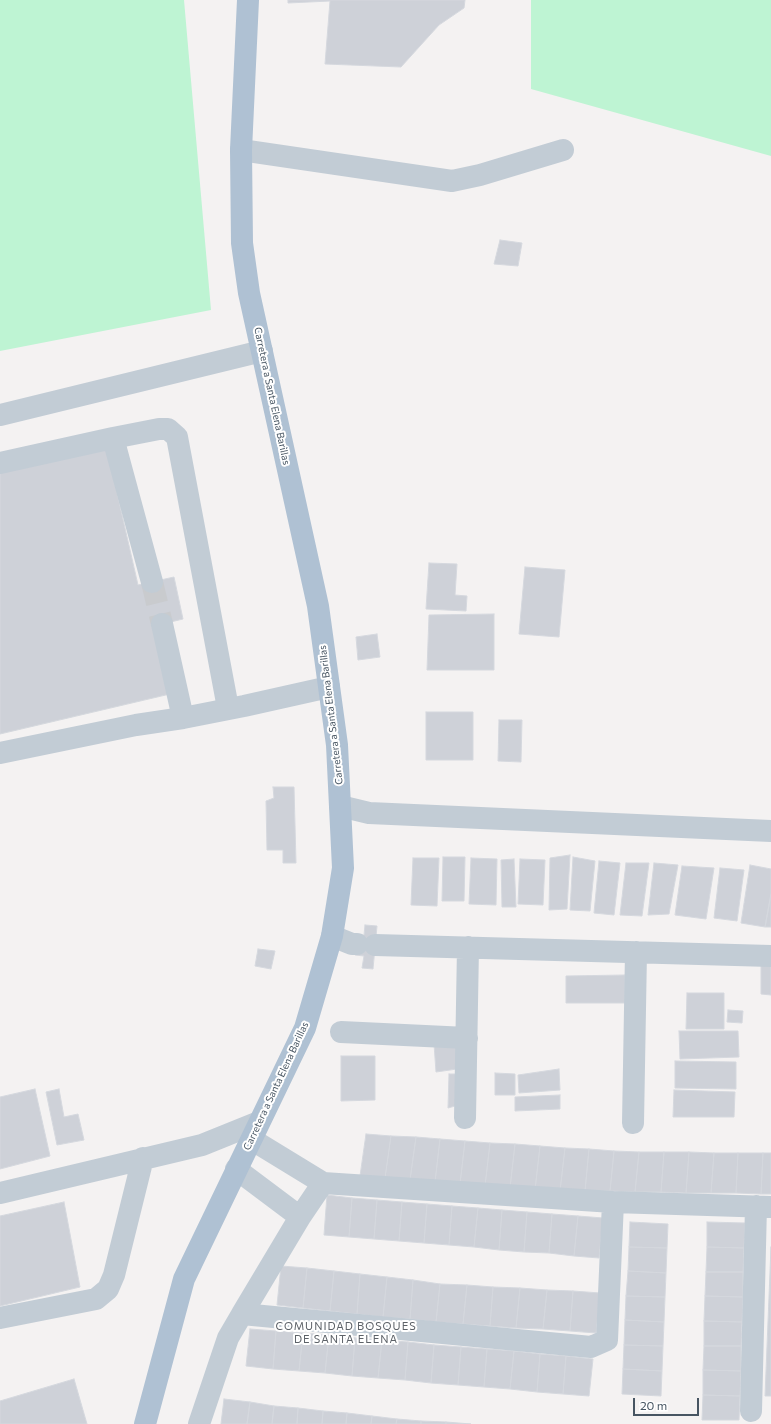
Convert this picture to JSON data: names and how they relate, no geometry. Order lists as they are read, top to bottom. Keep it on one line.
{"streets":{"main road":["Carretera a Santa Elena Barillas"]},"districts":["COMUNIDAD BOSQUES DE SANTA ELENA"],"scale_bar":"20 m"}
